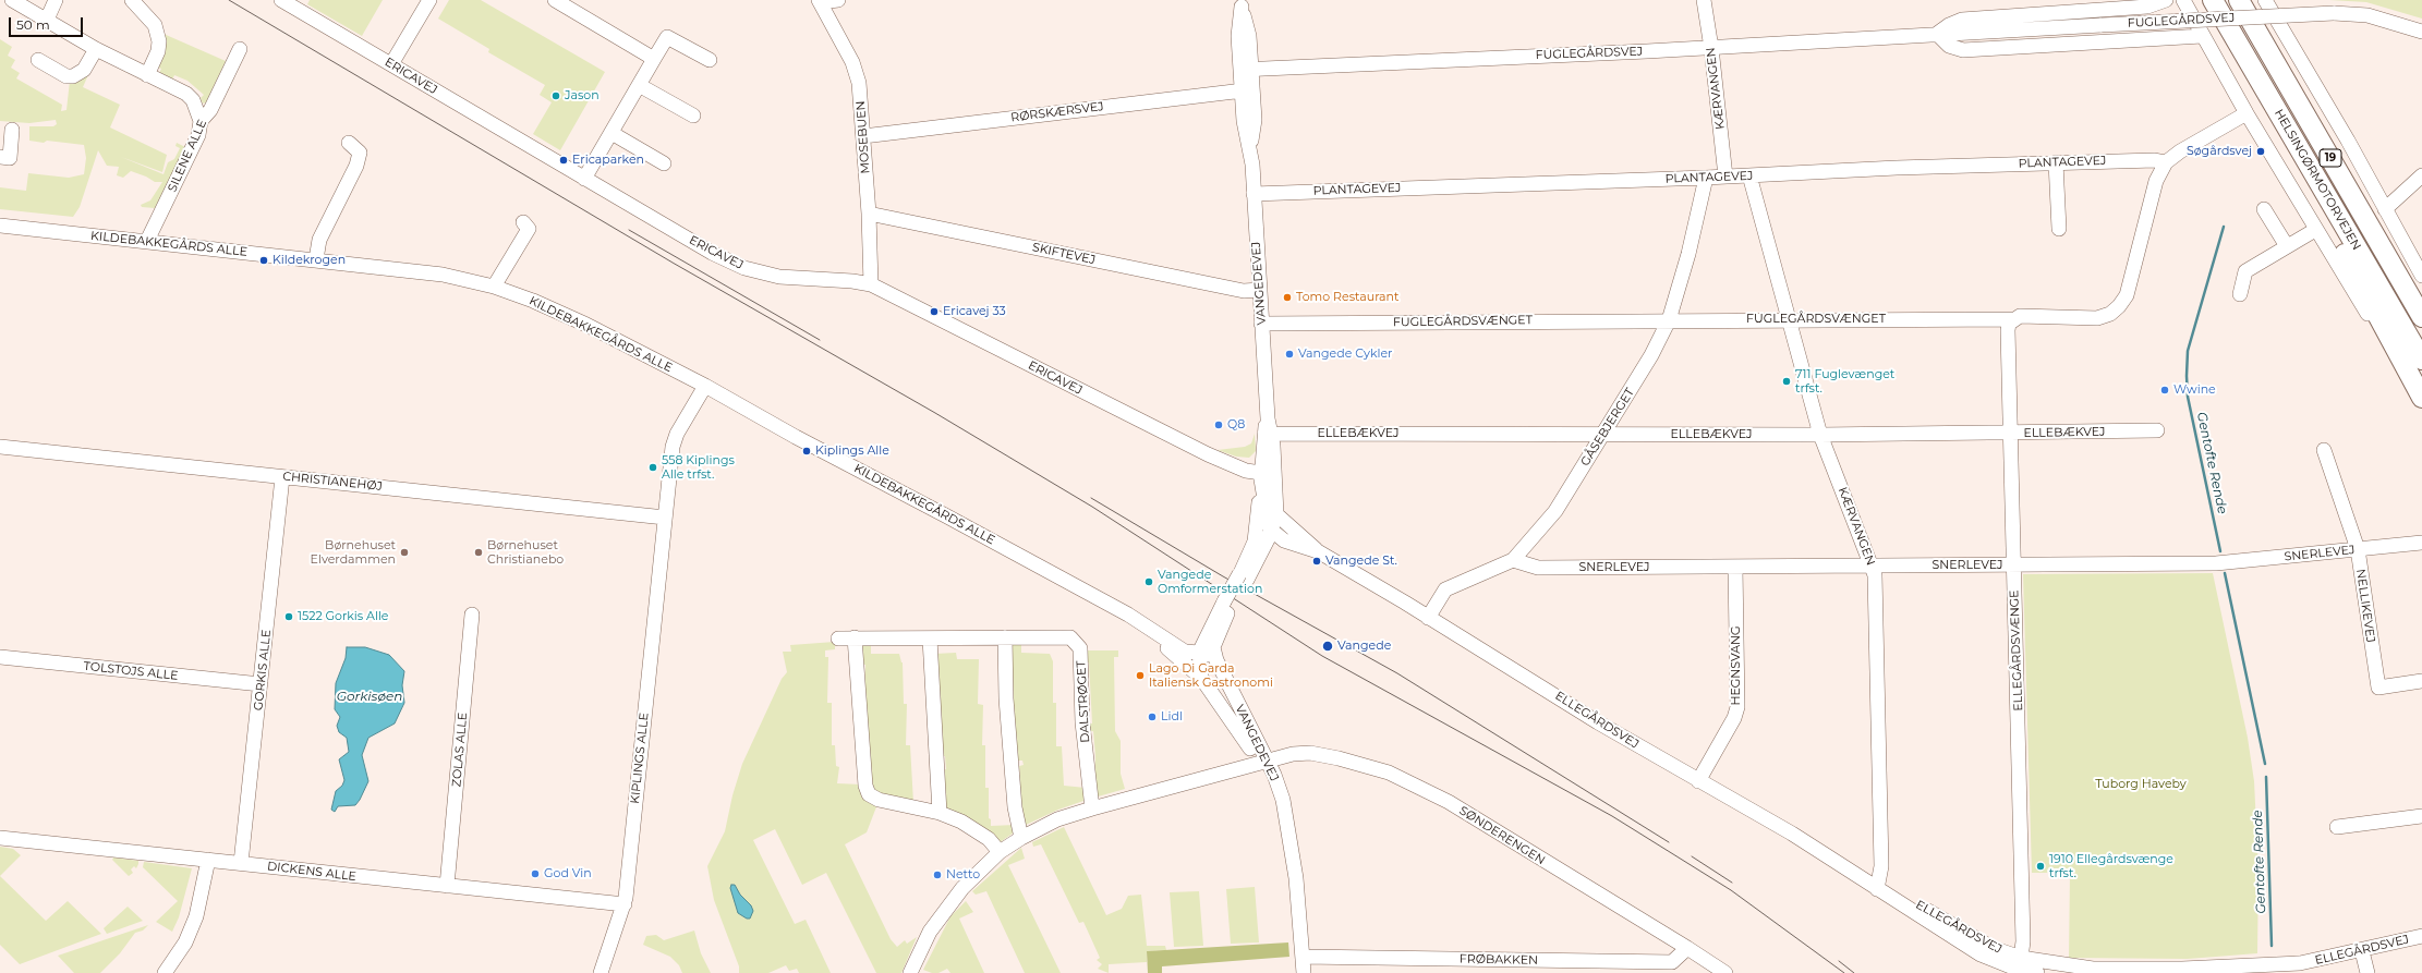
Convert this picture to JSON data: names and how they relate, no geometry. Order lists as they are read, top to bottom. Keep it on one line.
{"streets":{"highway":["19","HELSINGØRMOTORVEJEN"],"street":["FUGLEGÅRDSVEJ","ERICAVEJ","KÆRVANGEN","RØRSKÆRSVEJ","MOSEBUEN","SILENE ALLE","PLANTAGEVEJ","KILDEBAKKEGÅRDS ALLE","SKIFTEVEJ","VANGEDEVEJ","FUGLEGÅRDSVÆNGET","GÅSEBJERGET","ELLEBÆKVEJ","CHRISTIANEHØJ","SNERLEVEJ","NELLIKEVEJ","ELLEGÅRDSVÆNGE","HEGNSVANG","GORKIS ALLE","TOLSTOJS ALLE","DALSTRØGET","ELLEGÅRDSVEJ","ZOLAS ALLE","KIPLINGS ALLE","SØNDERENGEN","DICKENS ALLE","FRØBAKKEN"]},"crossings":[["FUGLEGÅRDSVEJ","KÆRVANGEN"],["FUGLEGÅRDSVEJ","VANGEDEVEJ"],["ERICAVEJ","MOSEBUEN"],["ERICAVEJ","VANGEDEVEJ"],["KÆRVANGEN","PLANTAGEVEJ"],["KÆRVANGEN","FUGLEGÅRDSVÆNGET"],["KÆRVANGEN","ELLEBÆKVEJ"],["KÆRVANGEN","SNERLEVEJ"],["KÆRVANGEN","ELLEGÅRDSVEJ"],["RØRSKÆRSVEJ","MOSEBUEN"],["RØRSKÆRSVEJ","VANGEDEVEJ"],["MOSEBUEN","SKIFTEVEJ"],["SILENE ALLE","KILDEBAKKEGÅRDS ALLE"],["PLANTAGEVEJ","VANGEDEVEJ"],["PLANTAGEVEJ","FUGLEGÅRDSVÆNGET"],["PLANTAGEVEJ","GÅSEBJERGET"],["KILDEBAKKEGÅRDS ALLE","VANGEDEVEJ"],["KILDEBAKKEGÅRDS ALLE","KIPLINGS ALLE"],["SKIFTEVEJ","VANGEDEVEJ"],["VANGEDEVEJ","FUGLEGÅRDSVÆNGET"],["VANGEDEVEJ","ELLEBÆKVEJ"],["VANGEDEVEJ","ELLEGÅRDSVEJ"],["VANGEDEVEJ","SØNDERENGEN"],["VANGEDEVEJ","FRØBAKKEN"],["FUGLEGÅRDSVÆNGET","GÅSEBJERGET"],["FUGLEGÅRDSVÆNGET","ELLEGÅRDSVÆNGE"],["GÅSEBJERGET","ELLEBÆKVEJ"],["GÅSEBJERGET","SNERLEVEJ"],["GÅSEBJERGET","ELLEGÅRDSVEJ"],["ELLEBÆKVEJ","ELLEGÅRDSVÆNGE"],["CHRISTIANEHØJ","GORKIS ALLE"],["CHRISTIANEHØJ","KIPLINGS ALLE"],["SNERLEVEJ","NELLIKEVEJ"],["SNERLEVEJ","ELLEGÅRDSVÆNGE"],["SNERLEVEJ","HEGNSVANG"],["ELLEGÅRDSVÆNGE","ELLEGÅRDSVEJ"],["HEGNSVANG","ELLEGÅRDSVEJ"],["GORKIS ALLE","TOLSTOJS ALLE"],["GORKIS ALLE","DICKENS ALLE"],["ZOLAS ALLE","DICKENS ALLE"],["KIPLINGS ALLE","DICKENS ALLE"],["SØNDERENGEN","FRØBAKKEN"]],"water":["Gentofte Rende","Gorkisøen"],"parks":["Tuborg Haveby"],"places":["Jason","Søgårdsvej","Ericaparken","Kildekrogen","Tomo Restaurant","Ericavej 33","Vangede Cykler","711 Fuglevænget trfst.","Wwine","Q8","Kiplings Alle","558 Kiplings Alle trfst.","Børnehuset Elverdammen","Børnehuset Christianebo","Vangede St.","Vangede Omformerstation","1522 Gorkis Alle","Vangede","Lago Di Garda Italiensk Gastronomi","Lidl","1910 Ellegårdsvænge trfst.","God Vin","Netto"],"scale_bar":"50 m"}
